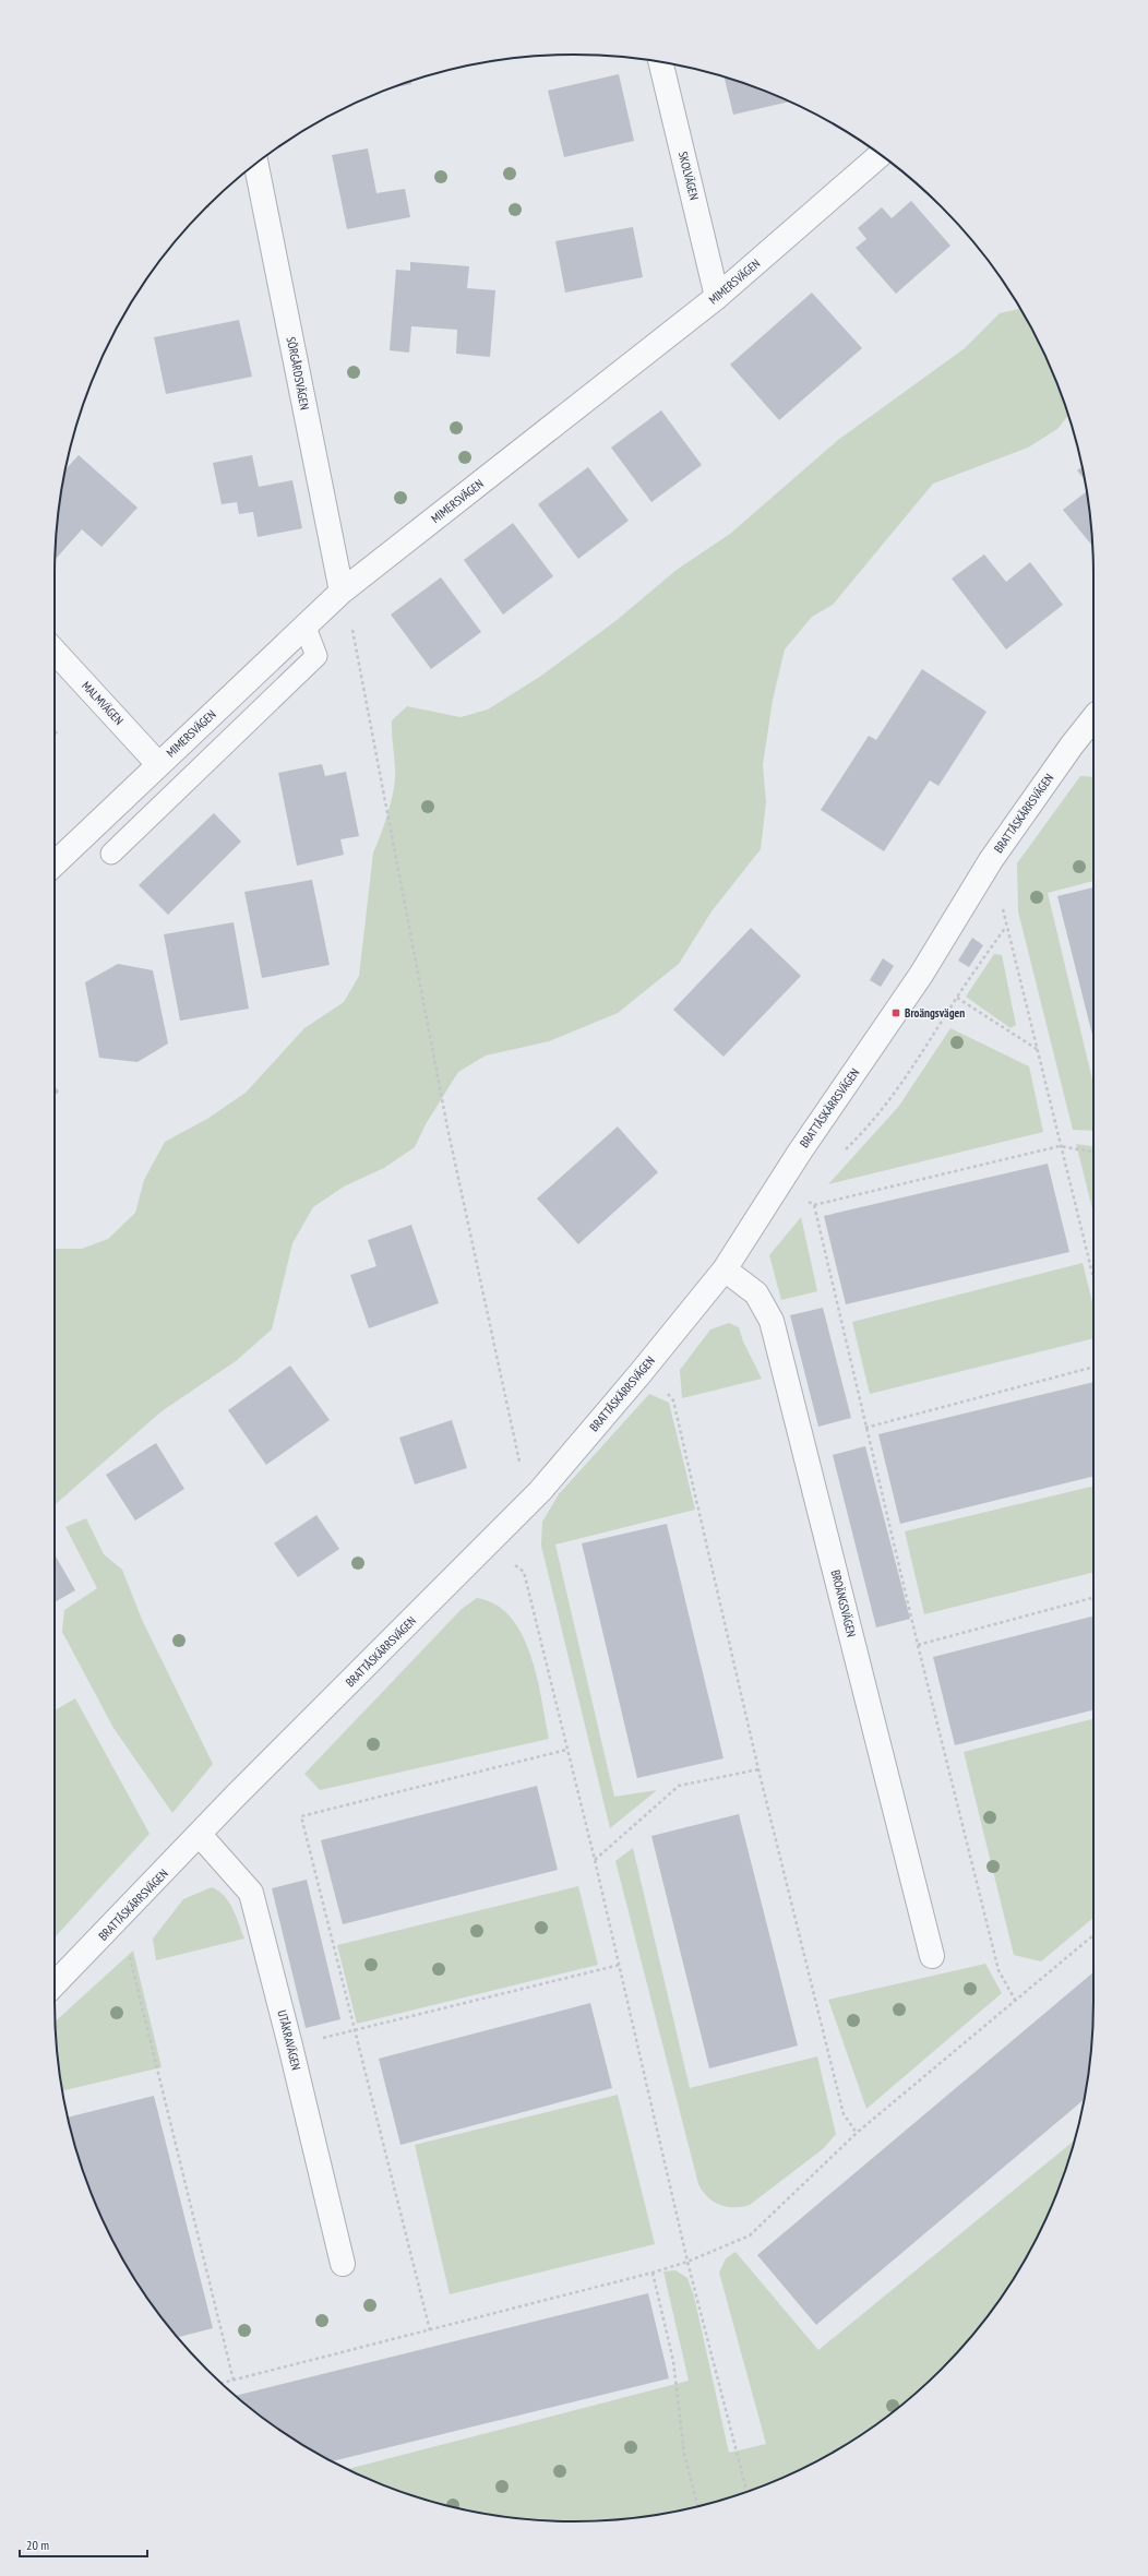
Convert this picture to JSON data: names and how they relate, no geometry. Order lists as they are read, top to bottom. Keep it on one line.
{"streets":{"street":["SKOLVÄGEN","MIMERSVÄGEN","SÖRGÅRDSVÄGEN","MALMVÄGEN","BRATTÅSKÄRRSVÄGEN","BROÄNGSVÄGEN","UTÅKRAVÄGEN"]},"crossings":[["SKOLVÄGEN","MIMERSVÄGEN"],["MIMERSVÄGEN","SÖRGÅRDSVÄGEN"],["MIMERSVÄGEN","MALMVÄGEN"],["BRATTÅSKÄRRSVÄGEN","BROÄNGSVÄGEN"],["BRATTÅSKÄRRSVÄGEN","UTÅKRAVÄGEN"]],"places":{"transit":["Broängsvägen"]},"scale_bar":"20 m"}
